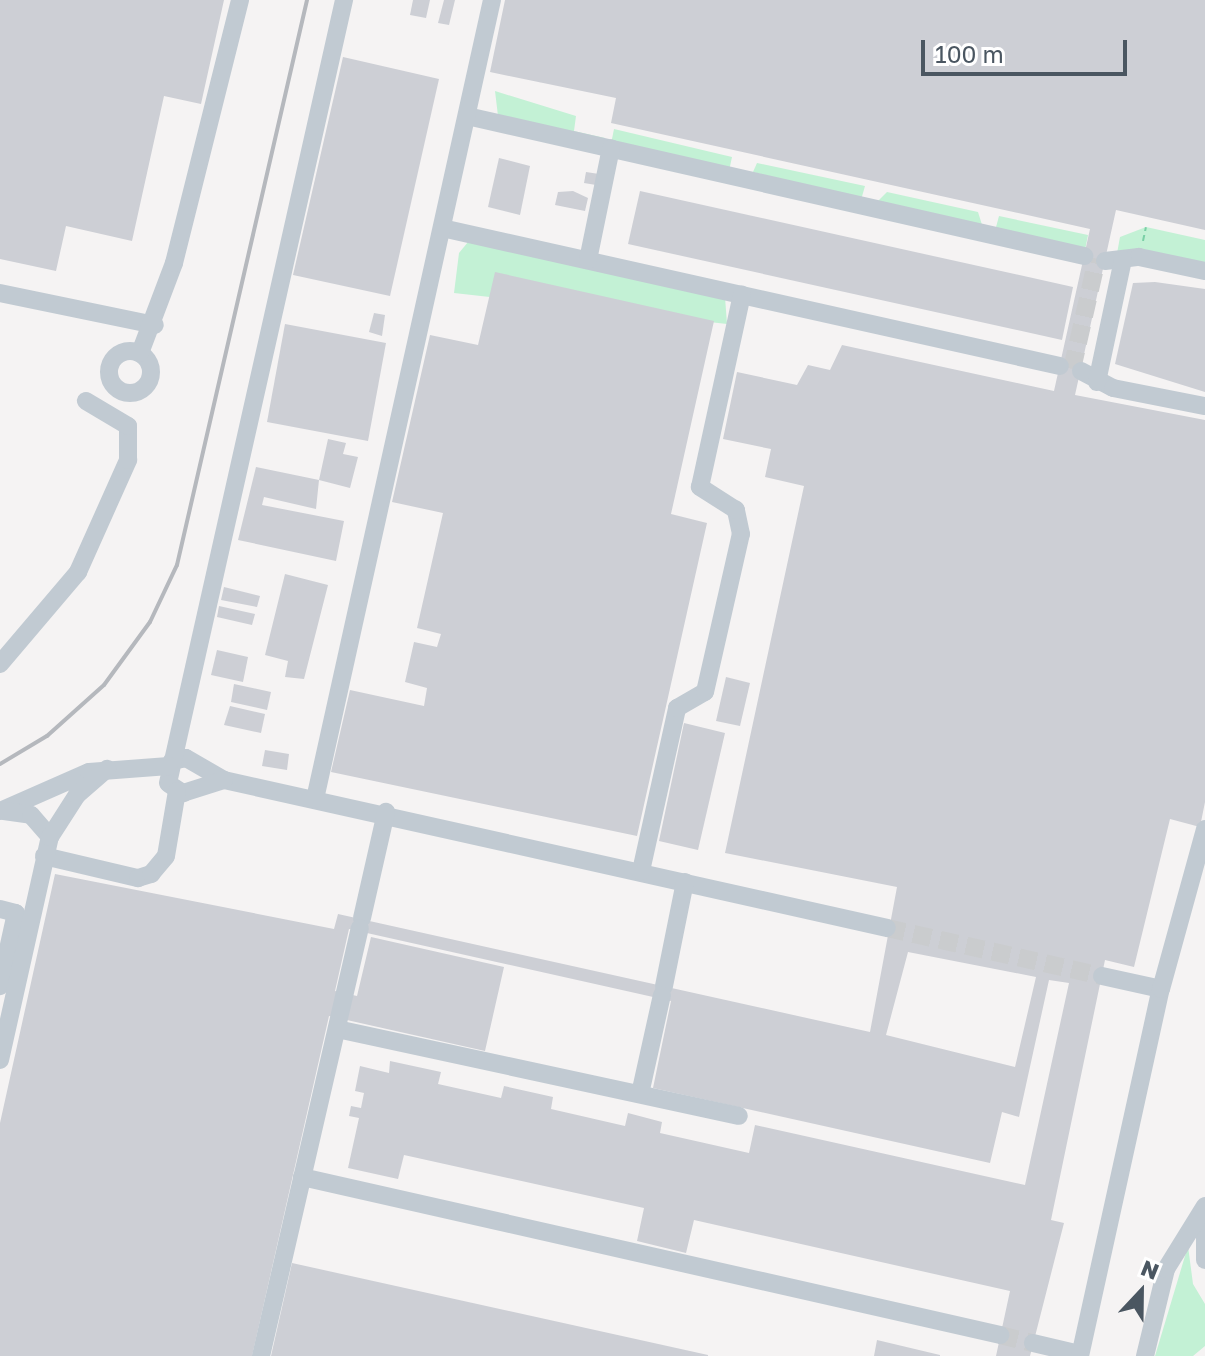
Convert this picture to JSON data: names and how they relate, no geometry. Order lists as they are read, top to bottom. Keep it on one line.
{"scale_bar":"100 m","north":"top"}
